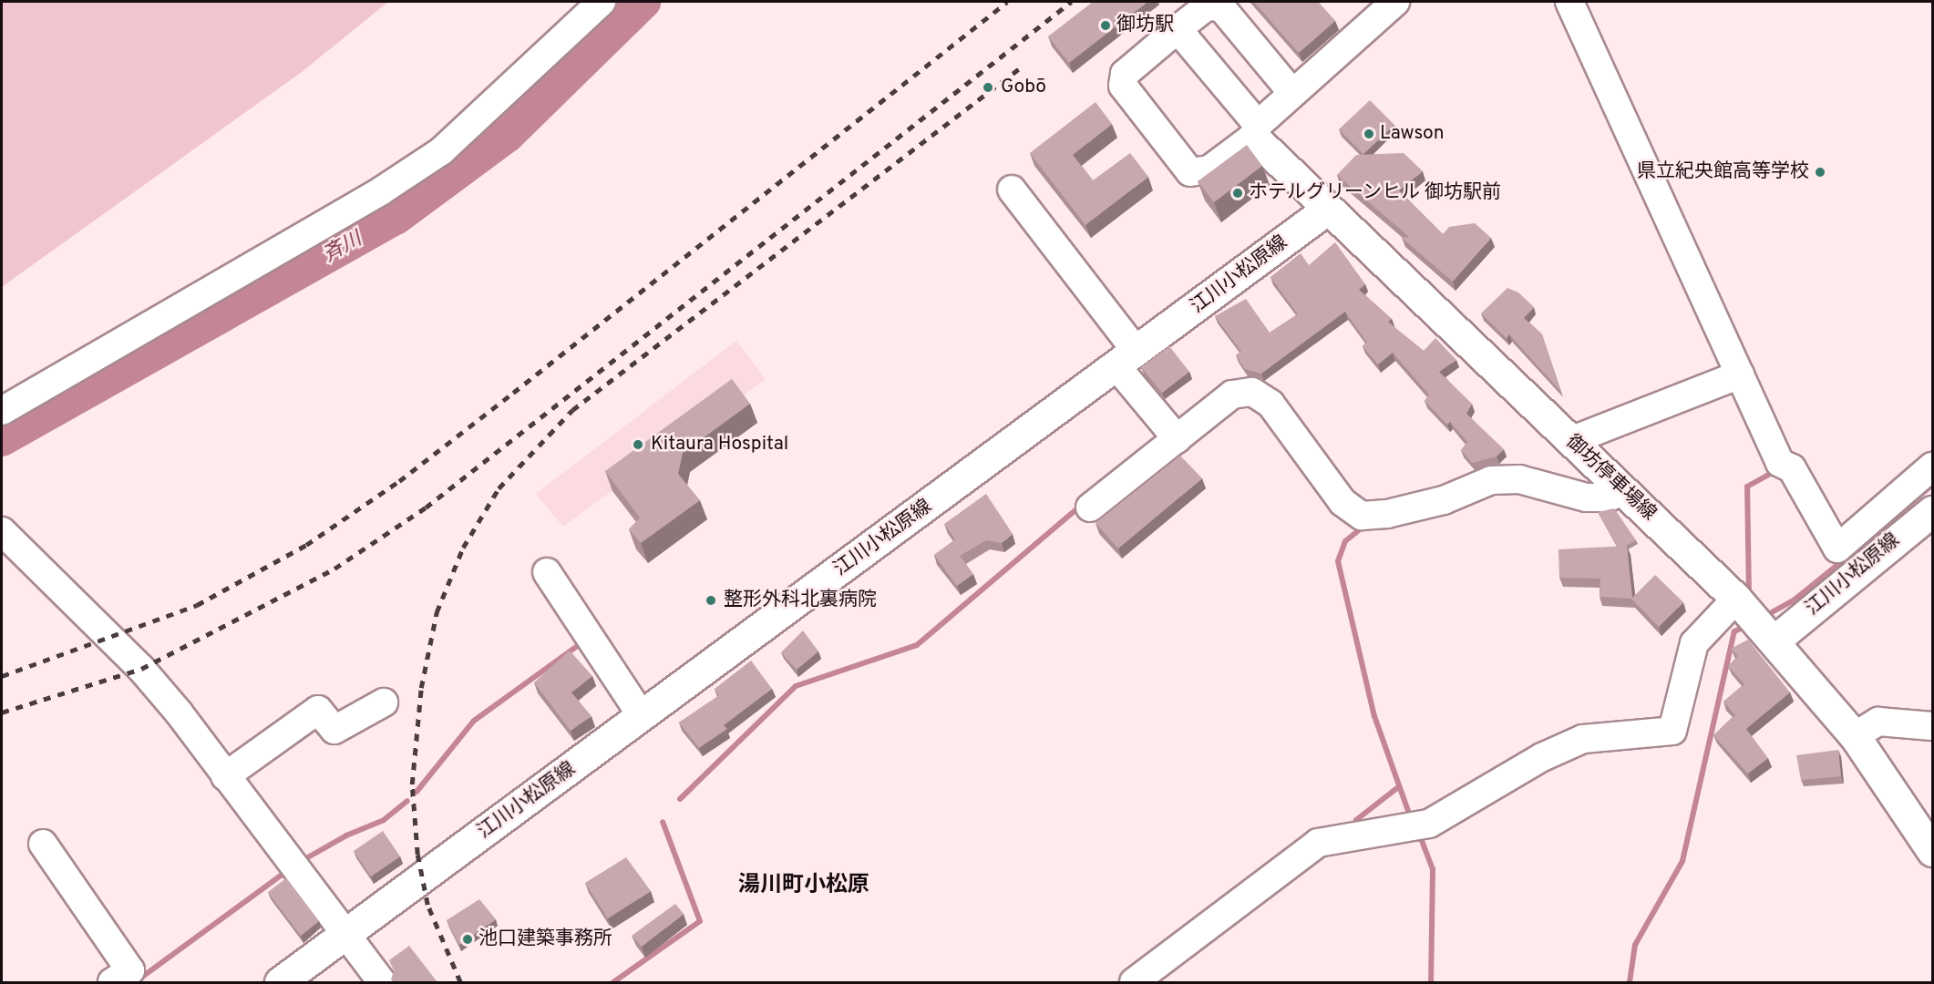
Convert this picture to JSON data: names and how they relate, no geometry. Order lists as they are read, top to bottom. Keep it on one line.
{"streets":{"main road":["江川小松原線","御坊停車場線"]},"crossings":[["江川小松原線","御坊停車場線"]],"districts":["湯川町小松原"],"water":["斉川"],"places":["御坊駅","Gobō","Lawson","県立紀央館高等学校","ホテルグリーンヒル 御坊駅前","Kitaura Hospital","整形外科北裏病院","池口建築事務所"]}
